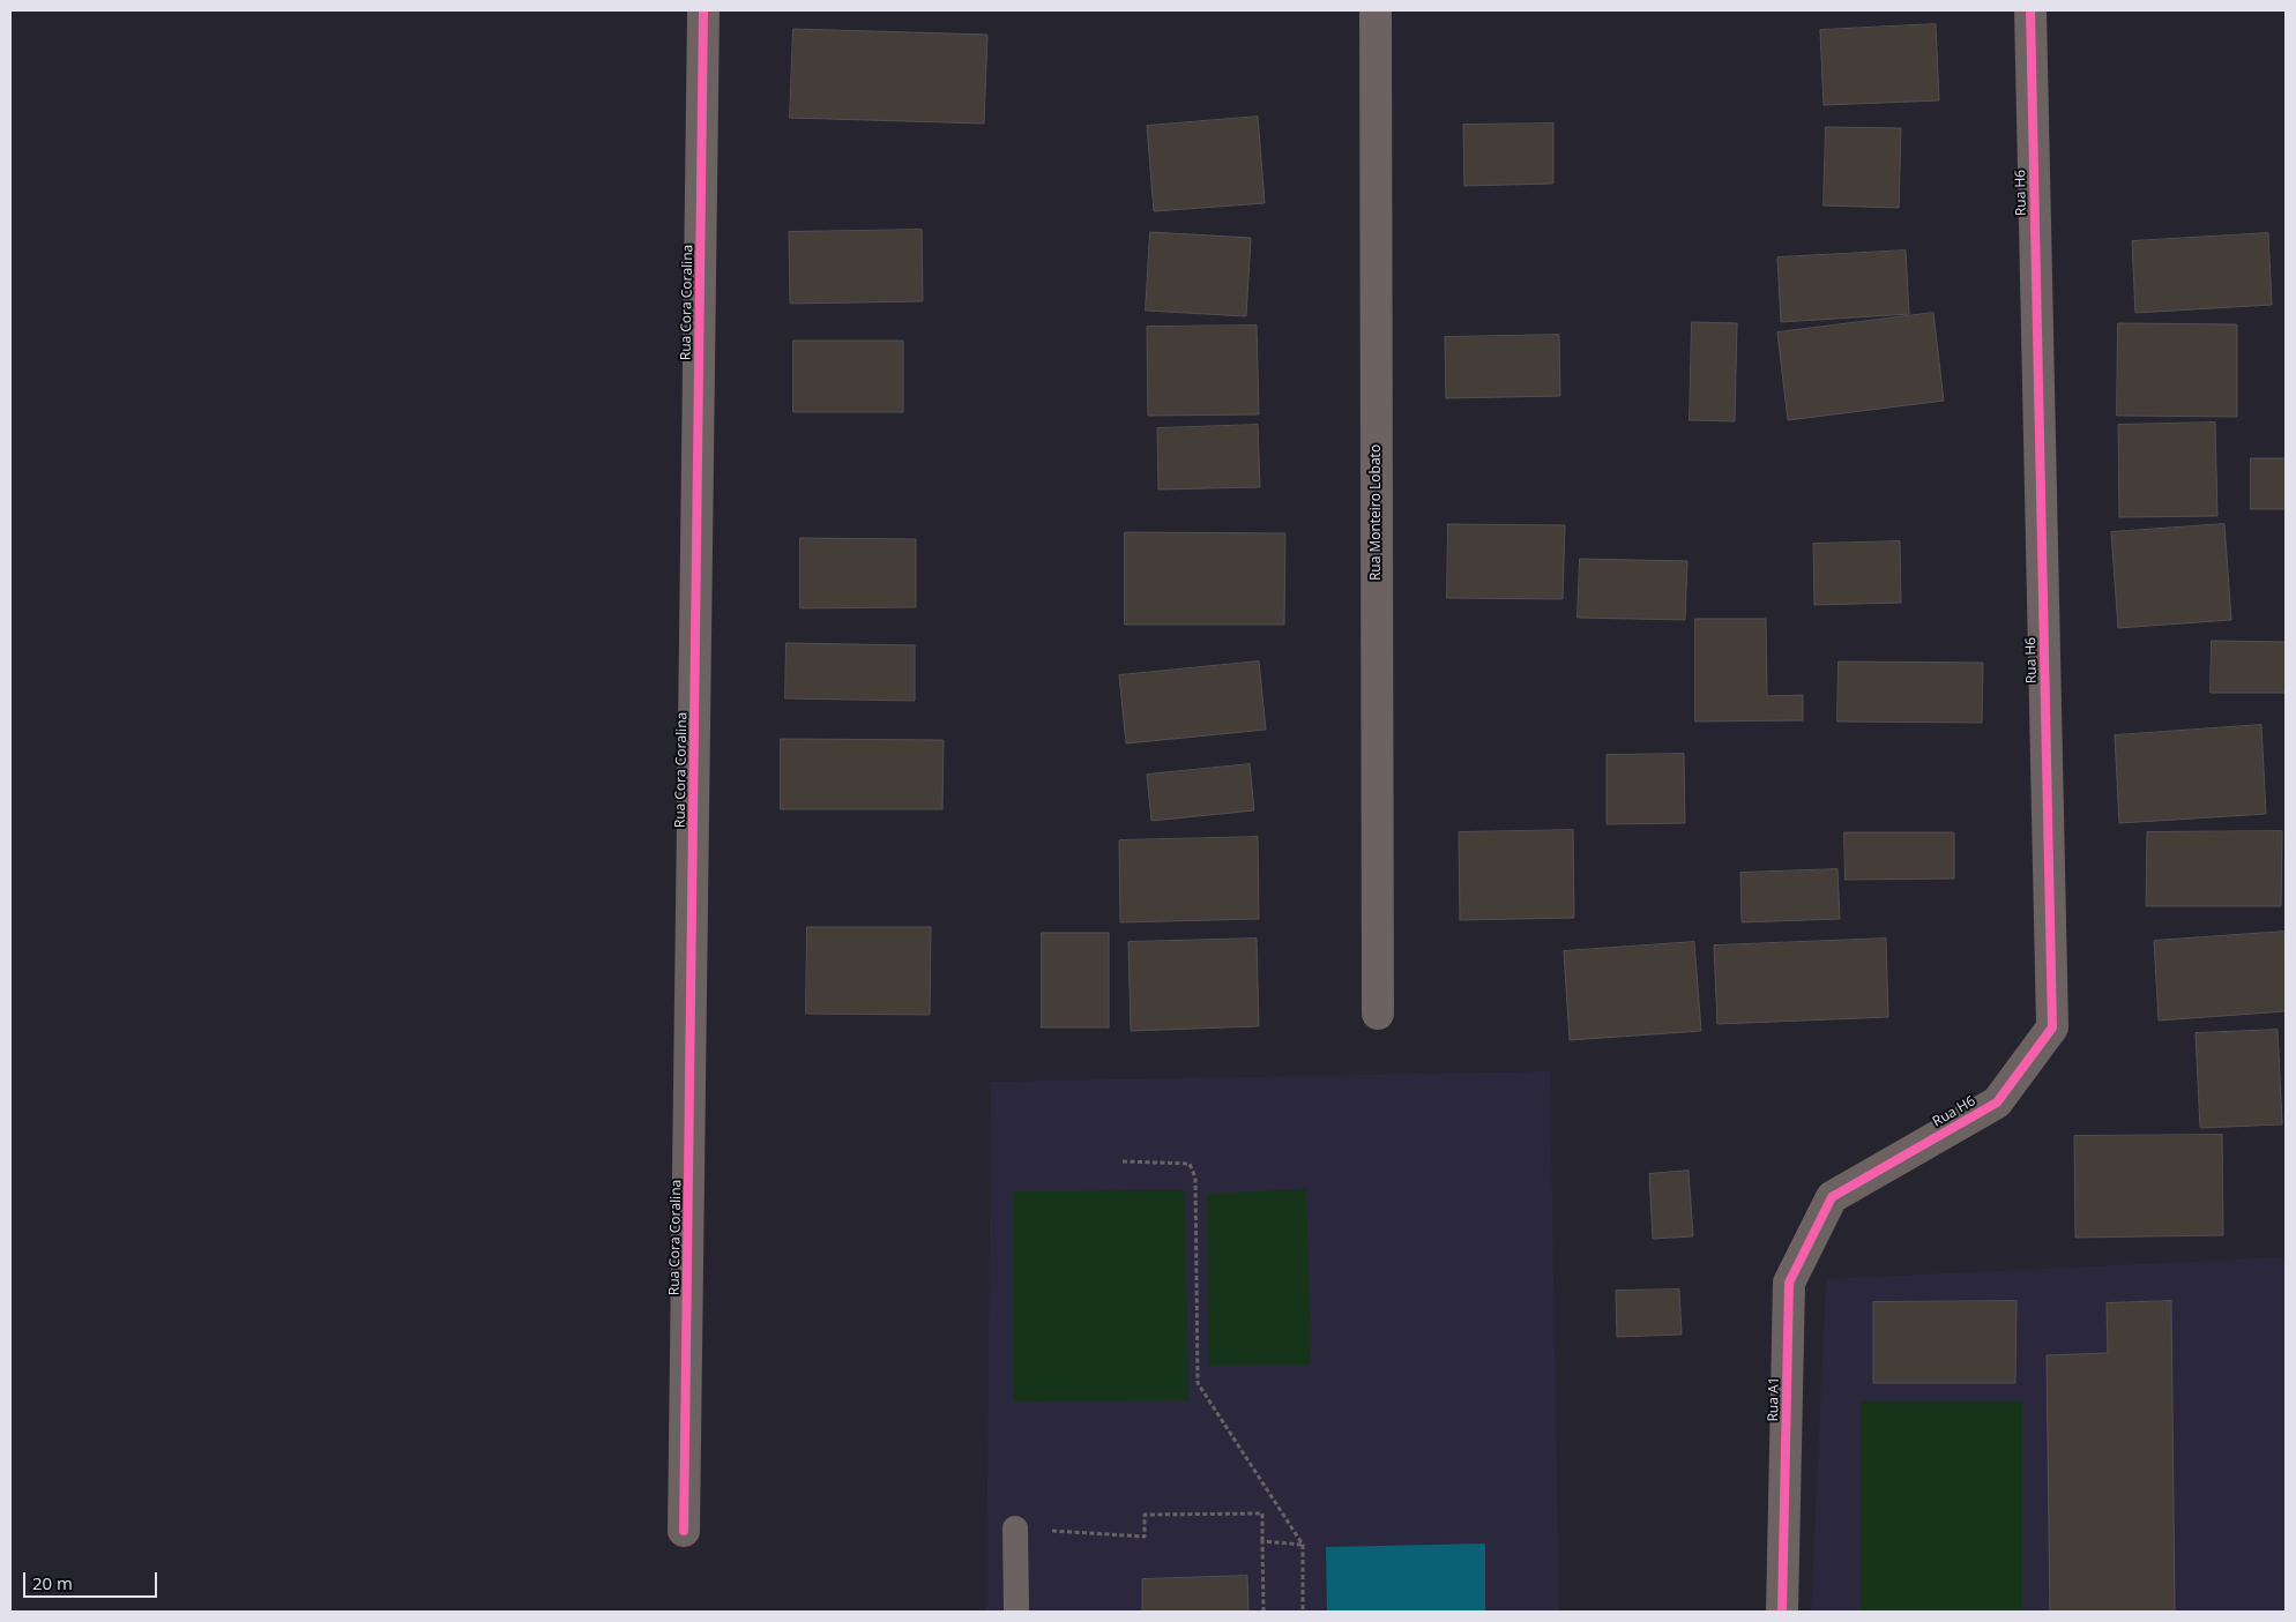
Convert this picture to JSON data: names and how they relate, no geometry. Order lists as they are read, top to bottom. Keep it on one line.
{"streets":{"street":["Rua H6","Rua Cora Coralina","Rua Monteiro Lobato","Rua A1"]},"crossings":[["Rua H6","Rua A1"]],"scale_bar":"20 m"}
